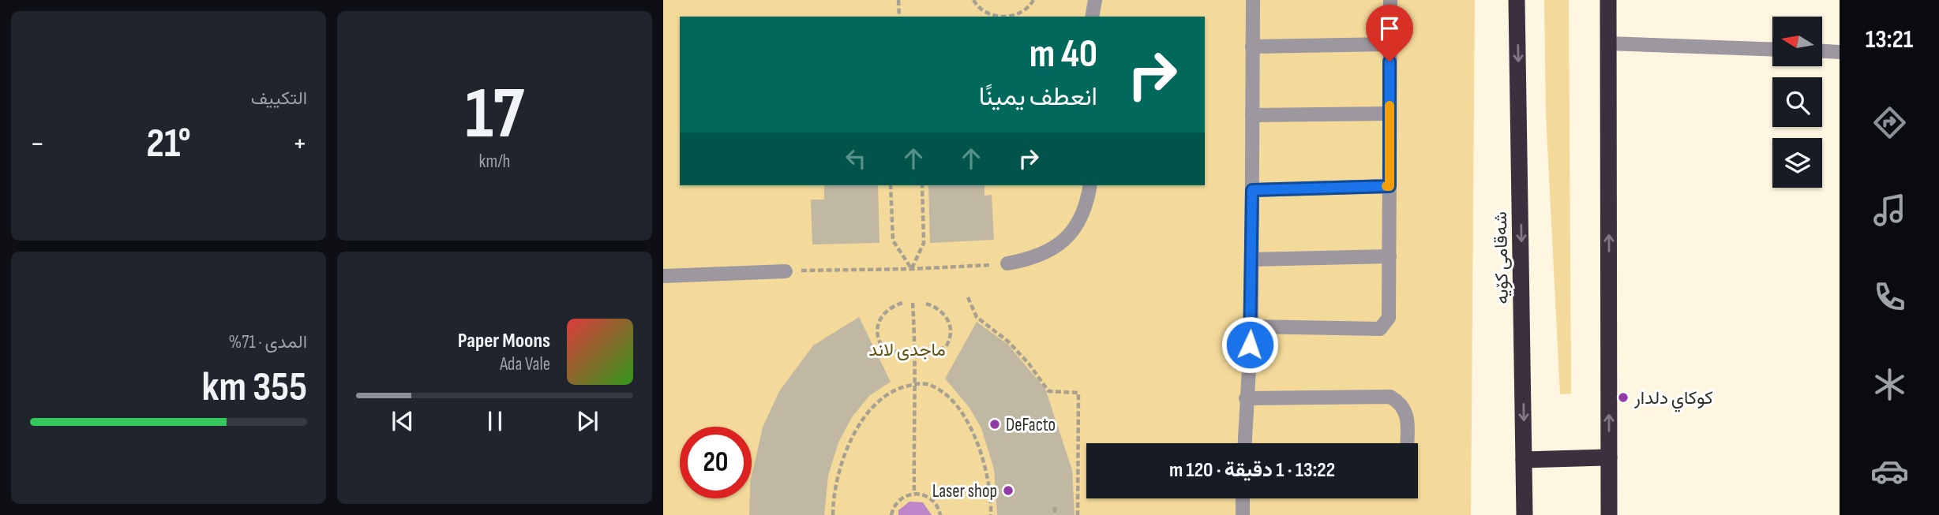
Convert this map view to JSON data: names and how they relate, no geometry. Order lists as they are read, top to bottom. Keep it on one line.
{"streets":{"highway":["شەقامی کۆیە"]},"parks":["ماجدی لاند"],"places":["كوكاي دلدار","DeFacto","Laser shop"],"north":"left","page":{"tabs":"13:21","tile":[["17","km/h"],"التكييف",["المدى · 71%","355 km"]],"turn":["40 m","انعطف يمينًا"],"heat":["−","21°","+"],"song":["Paper Moons","Ada Vale"],"limit":"20","trip":"13:22 · 1 دقيقة · 120 m"}}
